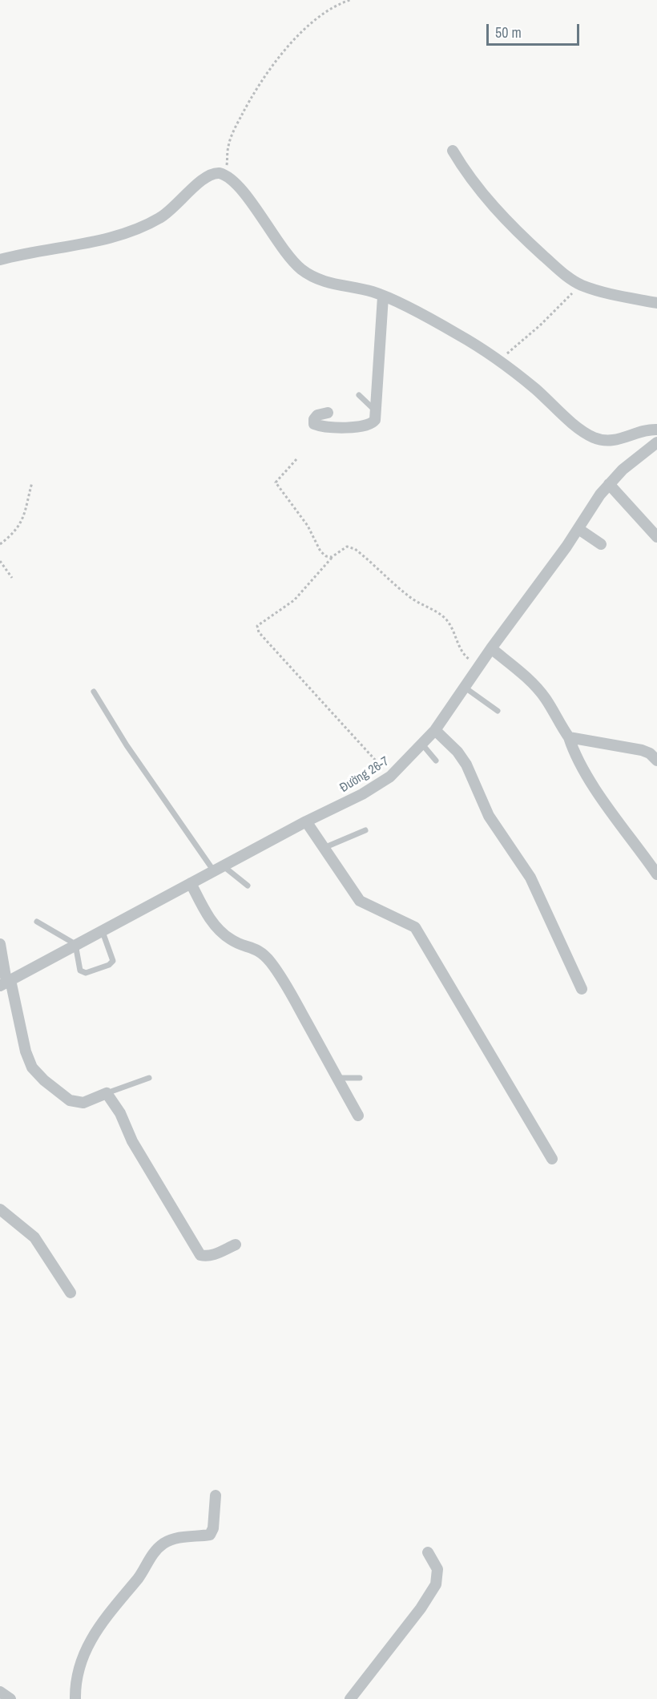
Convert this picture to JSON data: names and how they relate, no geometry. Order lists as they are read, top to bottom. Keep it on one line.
{"streets":{"street":["Đường 26-7"]},"scale_bar":"50 m"}
